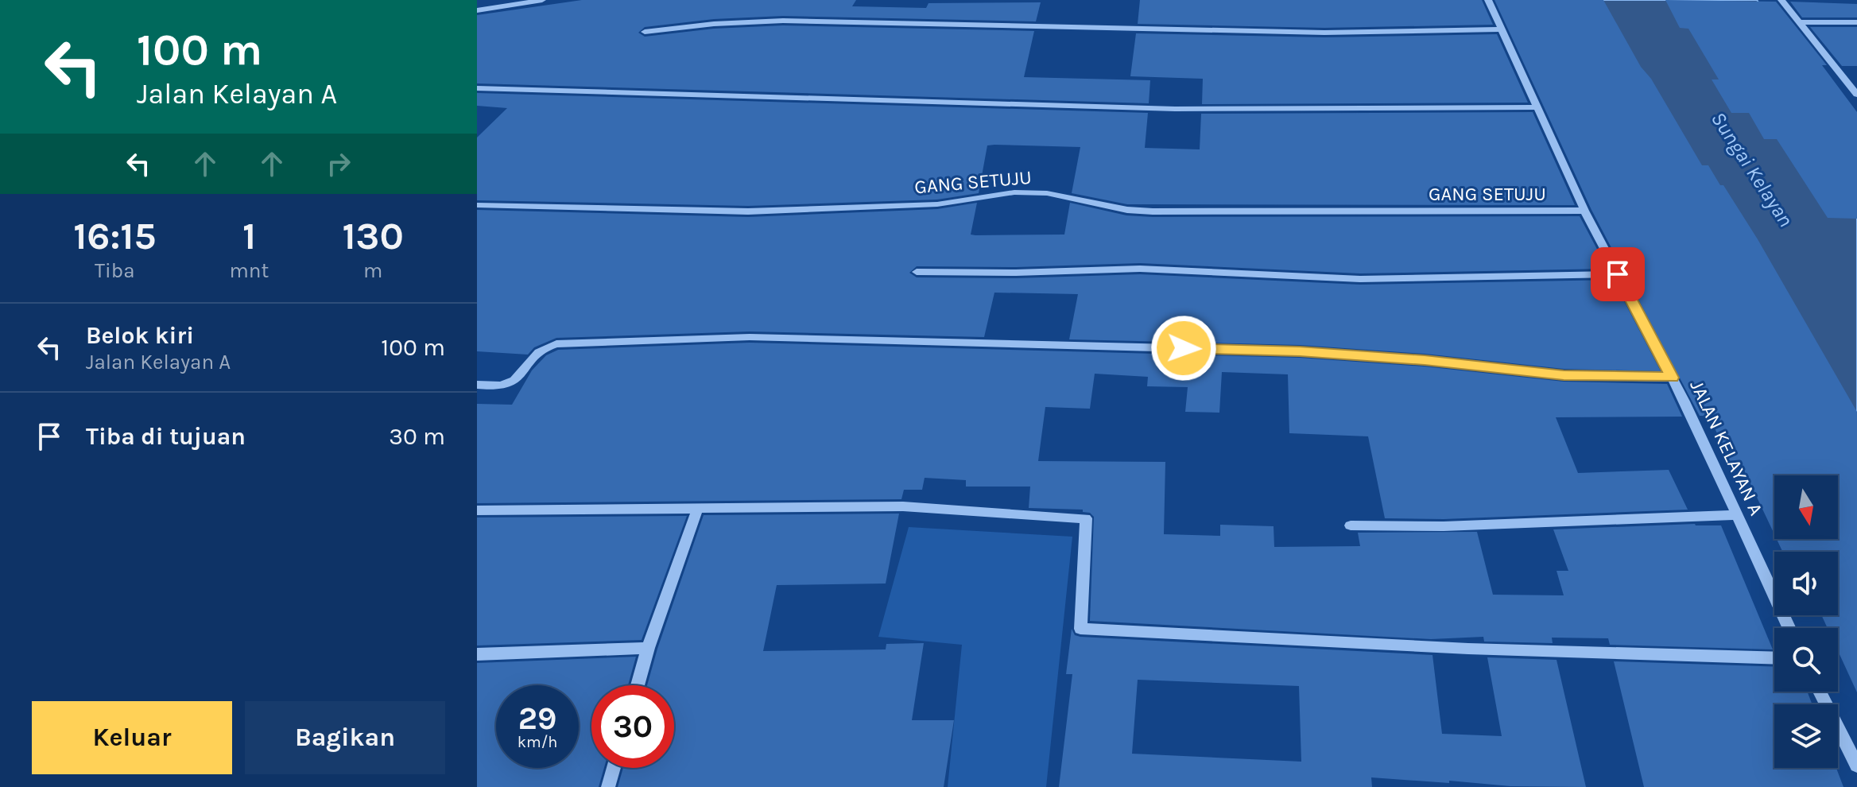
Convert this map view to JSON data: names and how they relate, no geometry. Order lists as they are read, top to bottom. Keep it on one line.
{"streets":{"street":["GANG SETUJU","JALAN KELAYAN A"]},"crossings":[["GANG SETUJU","JALAN KELAYAN A"]],"water":["Sungai Kelayan"],"north":"bottom","page":{"turn":["100 m","Jalan Kelayan A"],"eta":["16:15","Tiba","1","mnt","130","m"],"list":[{"name":"Belok kiri","note":"Jalan Kelayan A","value":"100 m"},{"name":"Tiba di tujuan","value":"30 m"}],"speed":"29 km/h","limit":"30","buttons":["Keluar","Bagikan"]}}
